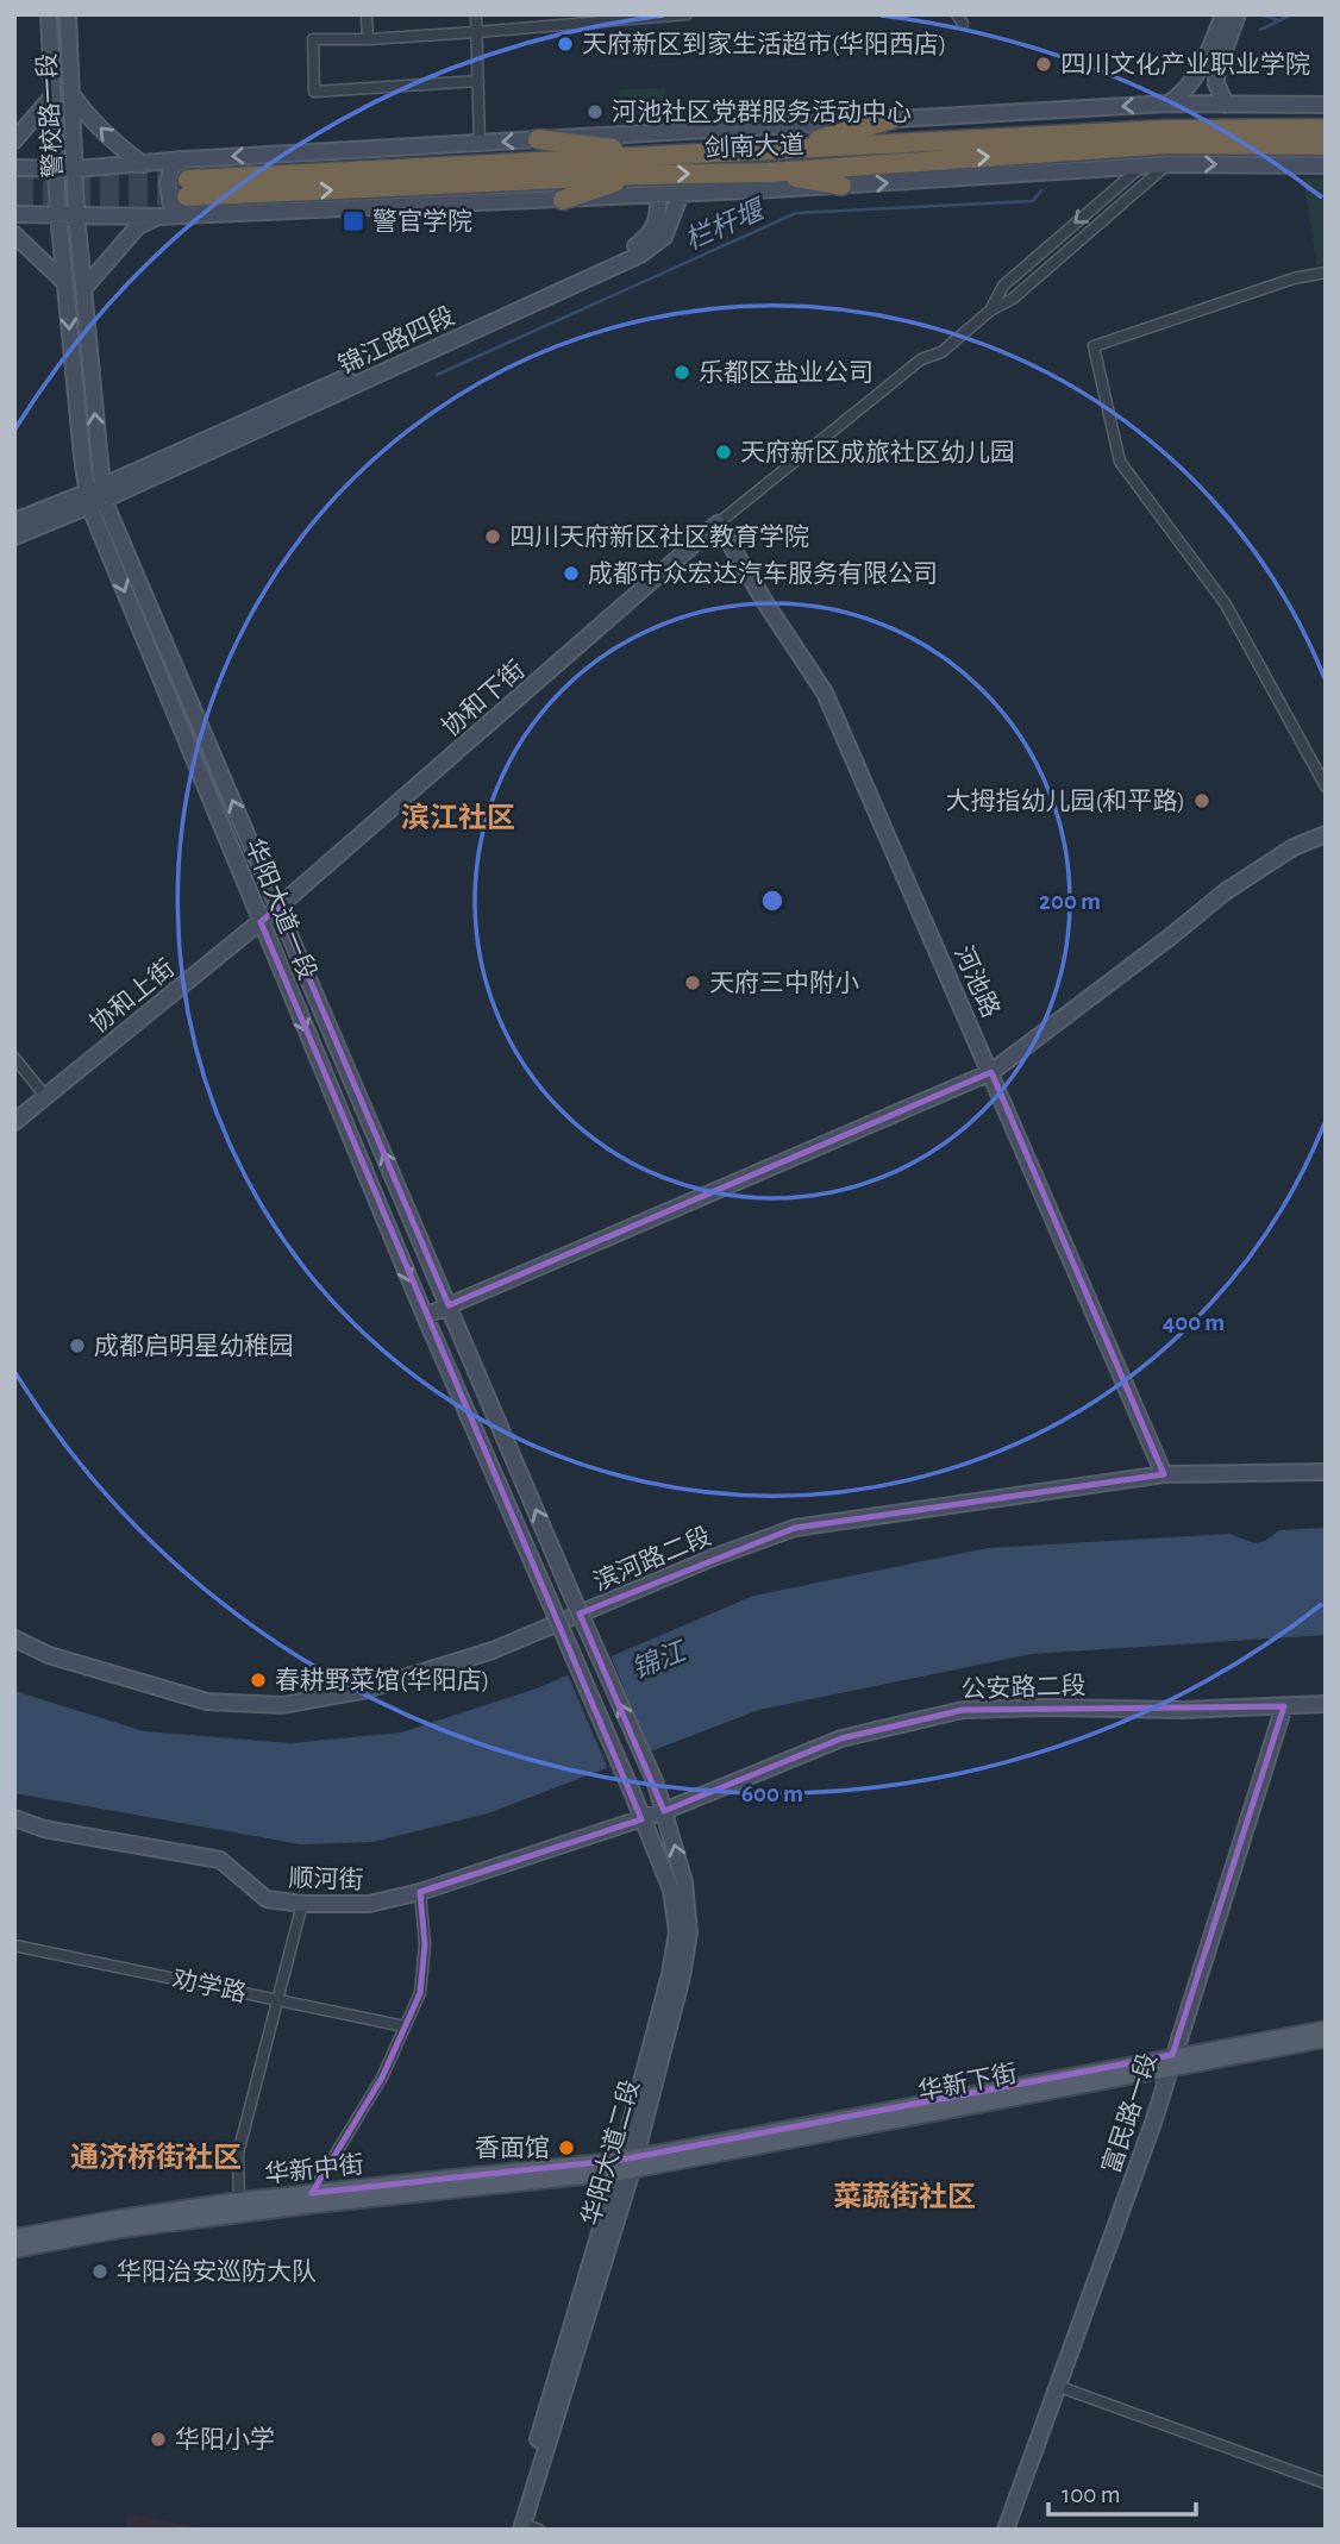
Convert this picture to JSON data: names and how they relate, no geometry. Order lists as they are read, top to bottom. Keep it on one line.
{"streets":{"highway":["剑南大道"],"main road":["警校路一段","锦江路四段","协和下街","华阳大道一段","河池路","协和上街","滨河路二段","公安路二段","顺河街","富民路一段","华阳大道二段","华新中街"],"street":["劝学路"]},"crossings":[["警校路一段","华阳大道一段"],["锦江路四段","华阳大道一段"],["协和下街","华阳大道一段"],["协和下街","河池路"],["协和下街","协和上街"],["华阳大道一段","协和上街"],["华阳大道一段","华阳大道二段"],["河池路","滨河路二段"],["公安路二段","顺河街"],["公安路二段","富民路一段"],["公安路二段","华阳大道二段"],["顺河街","华阳大道二段"],["华阳大道二段","华新中街"]],"districts":["滨江社区","通济桥街社区","菜蔬街社区"],"water":["栏杆堰","锦江"],"places":{"other":["天府新区到家生活超市(华阳西店)","四川文化产业职业学院","河池社区党群服务活动中心","乐都区盐业公司","天府新区成旅社区幼儿园","四川天府新区社区教育学院","成都市众宏达汽车服务有限公司","大拇指幼儿园(和平路)","天府三中附小","成都启明星幼稚园","春耕野菜馆(华阳店)","香面馆","华阳治安巡防大队","华阳小学"],"transit":["警官学院"]},"scale_bar":"100 m","rings":["200 m","400 m","600 m"]}
